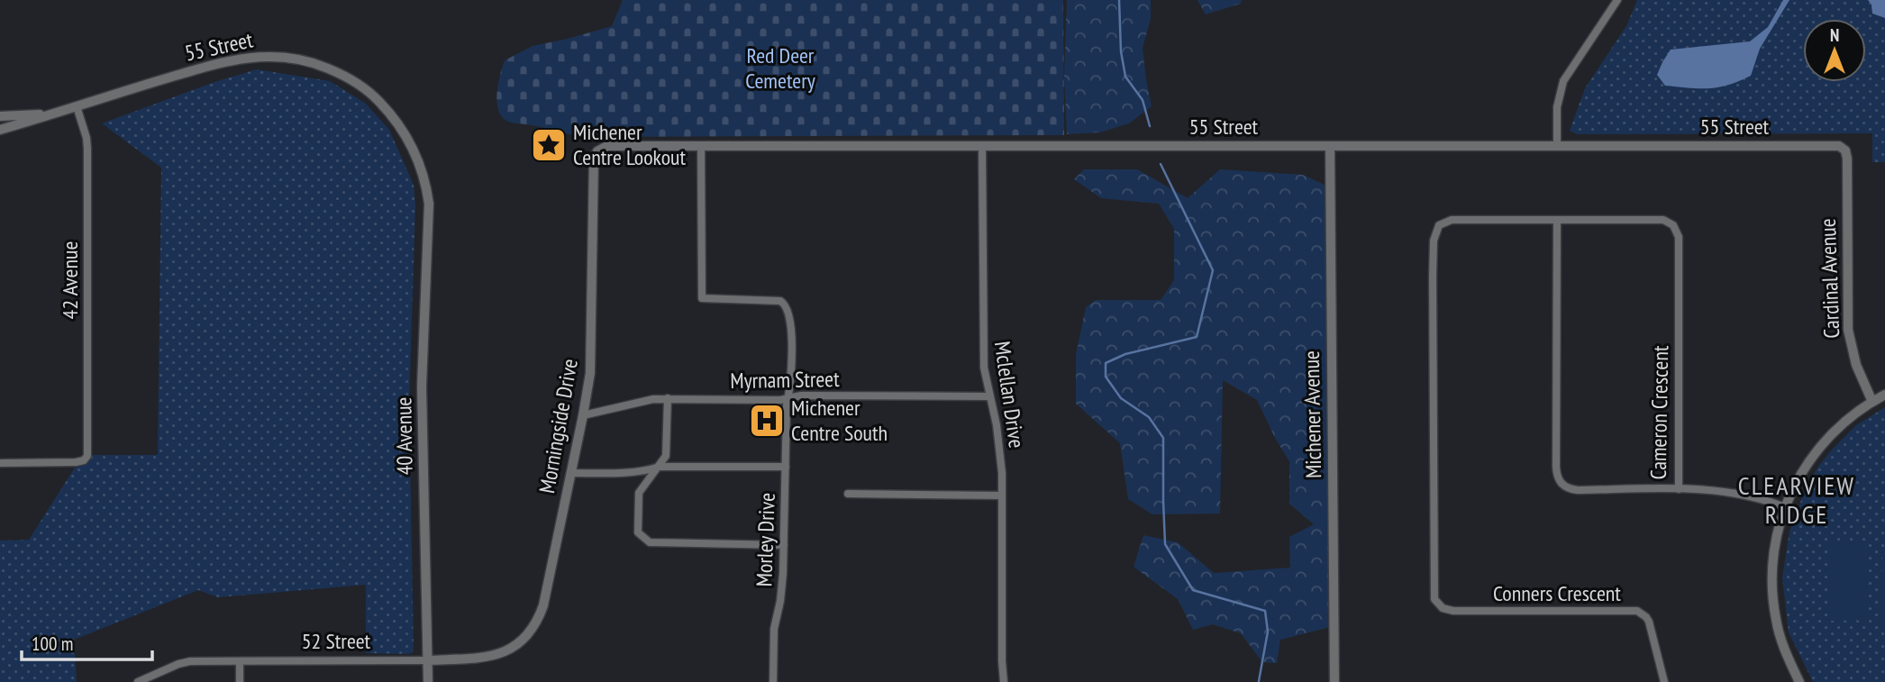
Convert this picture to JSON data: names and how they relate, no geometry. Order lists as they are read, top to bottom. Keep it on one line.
{"streets":{"street":["55 Street","Cardinal Avenue","42 Avenue","Myrnam Street","Mclellan Drive","Cameron Crescent","Michener Avenue","Morningside Drive","40 Avenue","Morley Drive","Conners Crescent","52 Street"]},"crossings":[["55 Street","Cardinal Avenue"],["55 Street","42 Avenue"],["55 Street","Mclellan Drive"],["55 Street","Michener Avenue"],["55 Street","Morningside Drive"],["55 Street","40 Avenue"],["55 Street","Morley Drive"],["Myrnam Street","Mclellan Drive"],["Myrnam Street","Morningside Drive"],["Myrnam Street","Morley Drive"],["Cameron Crescent","Conners Crescent"],["Morningside Drive","52 Street"],["40 Avenue","52 Street"]],"districts":["CLEARVIEW RIDGE"],"parks":["Red Deer Cemetery"],"places":{"place":["Michener Centre Lookout"],"hospital":["Michener Centre South"]},"scale_bar":"100 m","north":"top"}
